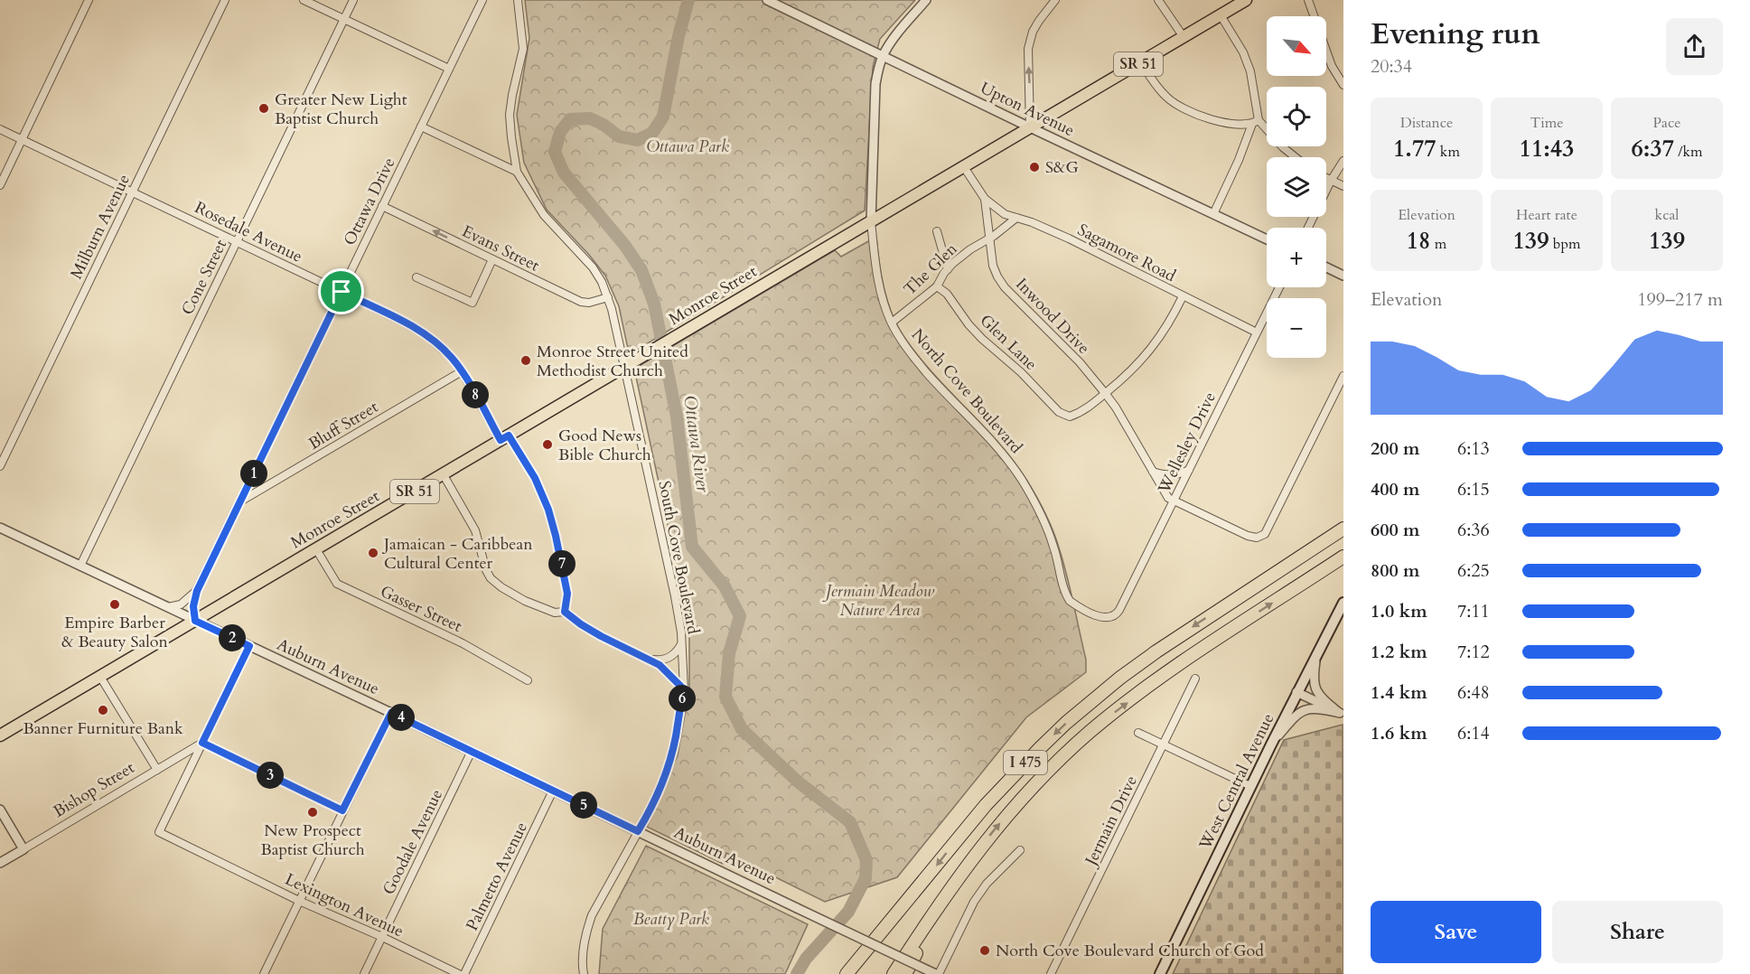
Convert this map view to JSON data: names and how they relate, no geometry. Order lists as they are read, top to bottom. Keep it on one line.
{"streets":{"highway":["I 475"],"main road":["SR 51","Monroe Street","West Central Avenue"],"street":["Upton Avenue","Ottawa Drive","Milburn Avenue","Rosedale Avenue","Evans Street","Sagamore Road","The Glen","Cone Street","Inwood Drive","Glen Lane","North Cove Boulevard","Bluff Street","Wellesley Drive","South Cove Boulevard","Gasser Street","Auburn Avenue","Bishop Street","Jermain Drive","Goodale Avenue","Palmetto Avenue","Lexington Avenue"]},"crossings":[["Upton Avenue","Monroe Street"],["Upton Avenue","North Cove Boulevard"],["Ottawa Drive","Rosedale Avenue"],["Ottawa Drive","Evans Street"],["Ottawa Drive","Monroe Street"],["Ottawa Drive","Bluff Street"],["Ottawa Drive","Auburn Avenue"],["Milburn Avenue","Rosedale Avenue"],["Rosedale Avenue","Cone Street"],["Rosedale Avenue","Monroe Street"],["Rosedale Avenue","Bluff Street"],["Evans Street","South Cove Boulevard"],["Sagamore Road","The Glen"],["Sagamore Road","Inwood Drive"],["Sagamore Road","Wellesley Drive"],["The Glen","Inwood Drive"],["The Glen","Glen Lane"],["The Glen","North Cove Boulevard"],["Cone Street","Auburn Avenue"],["Monroe Street","Inwood Drive"],["Monroe Street","North Cove Boulevard"],["Monroe Street","South Cove Boulevard"],["Monroe Street","Gasser Street"],["Monroe Street","Auburn Avenue"],["Inwood Drive","Glen Lane"],["Inwood Drive","Wellesley Drive"],["North Cove Boulevard","Wellesley Drive"],["South Cove Boulevard","Auburn Avenue"],["Auburn Avenue","Goodale Avenue"],["Auburn Avenue","Palmetto Avenue"],["Bishop Street","Lexington Avenue"],["Goodale Avenue","Lexington Avenue"]],"one_way":["Evans Street"],"water":["Ottawa River"],"parks":["Ottawa Park","Jermain Meadow Nature Area","Beatty Park"],"places":["Greater New Light Baptist Church","S&G","Monroe Street United Methodist Church","Good News Bible Church","Jamaican - Caribbean Cultural Center","Empire Barber & Beauty Salon","Banner Furniture Bank","New Prospect Baptist Church","North Cove Boulevard Church of God"],"north":"bottom right","page":{"heading":["Evening run","20:34"],"map_buttons":["+","−"],"stats":[["Distance","1.77 km"],["Time","11:43"],["Pace","6:37 /km"],["Elevation","18 m"],["Heart rate","139 bpm"],["kcal","139"]],"chart":["Elevation","199–217 m"],"pins":["8","1","7","2","6","4","3","5"],"list":[{"name":"200 m","note":"6:13"},{"name":"400 m","note":"6:15"},{"name":"600 m","note":"6:36"},{"name":"800 m","note":"6:25"},{"name":"1.0 km","note":"7:11"},{"name":"1.2 km","note":"7:12"},{"name":"1.4 km","note":"6:48"},{"name":"1.6 km","note":"6:14"}],"buttons":["Save","Share"]}}
